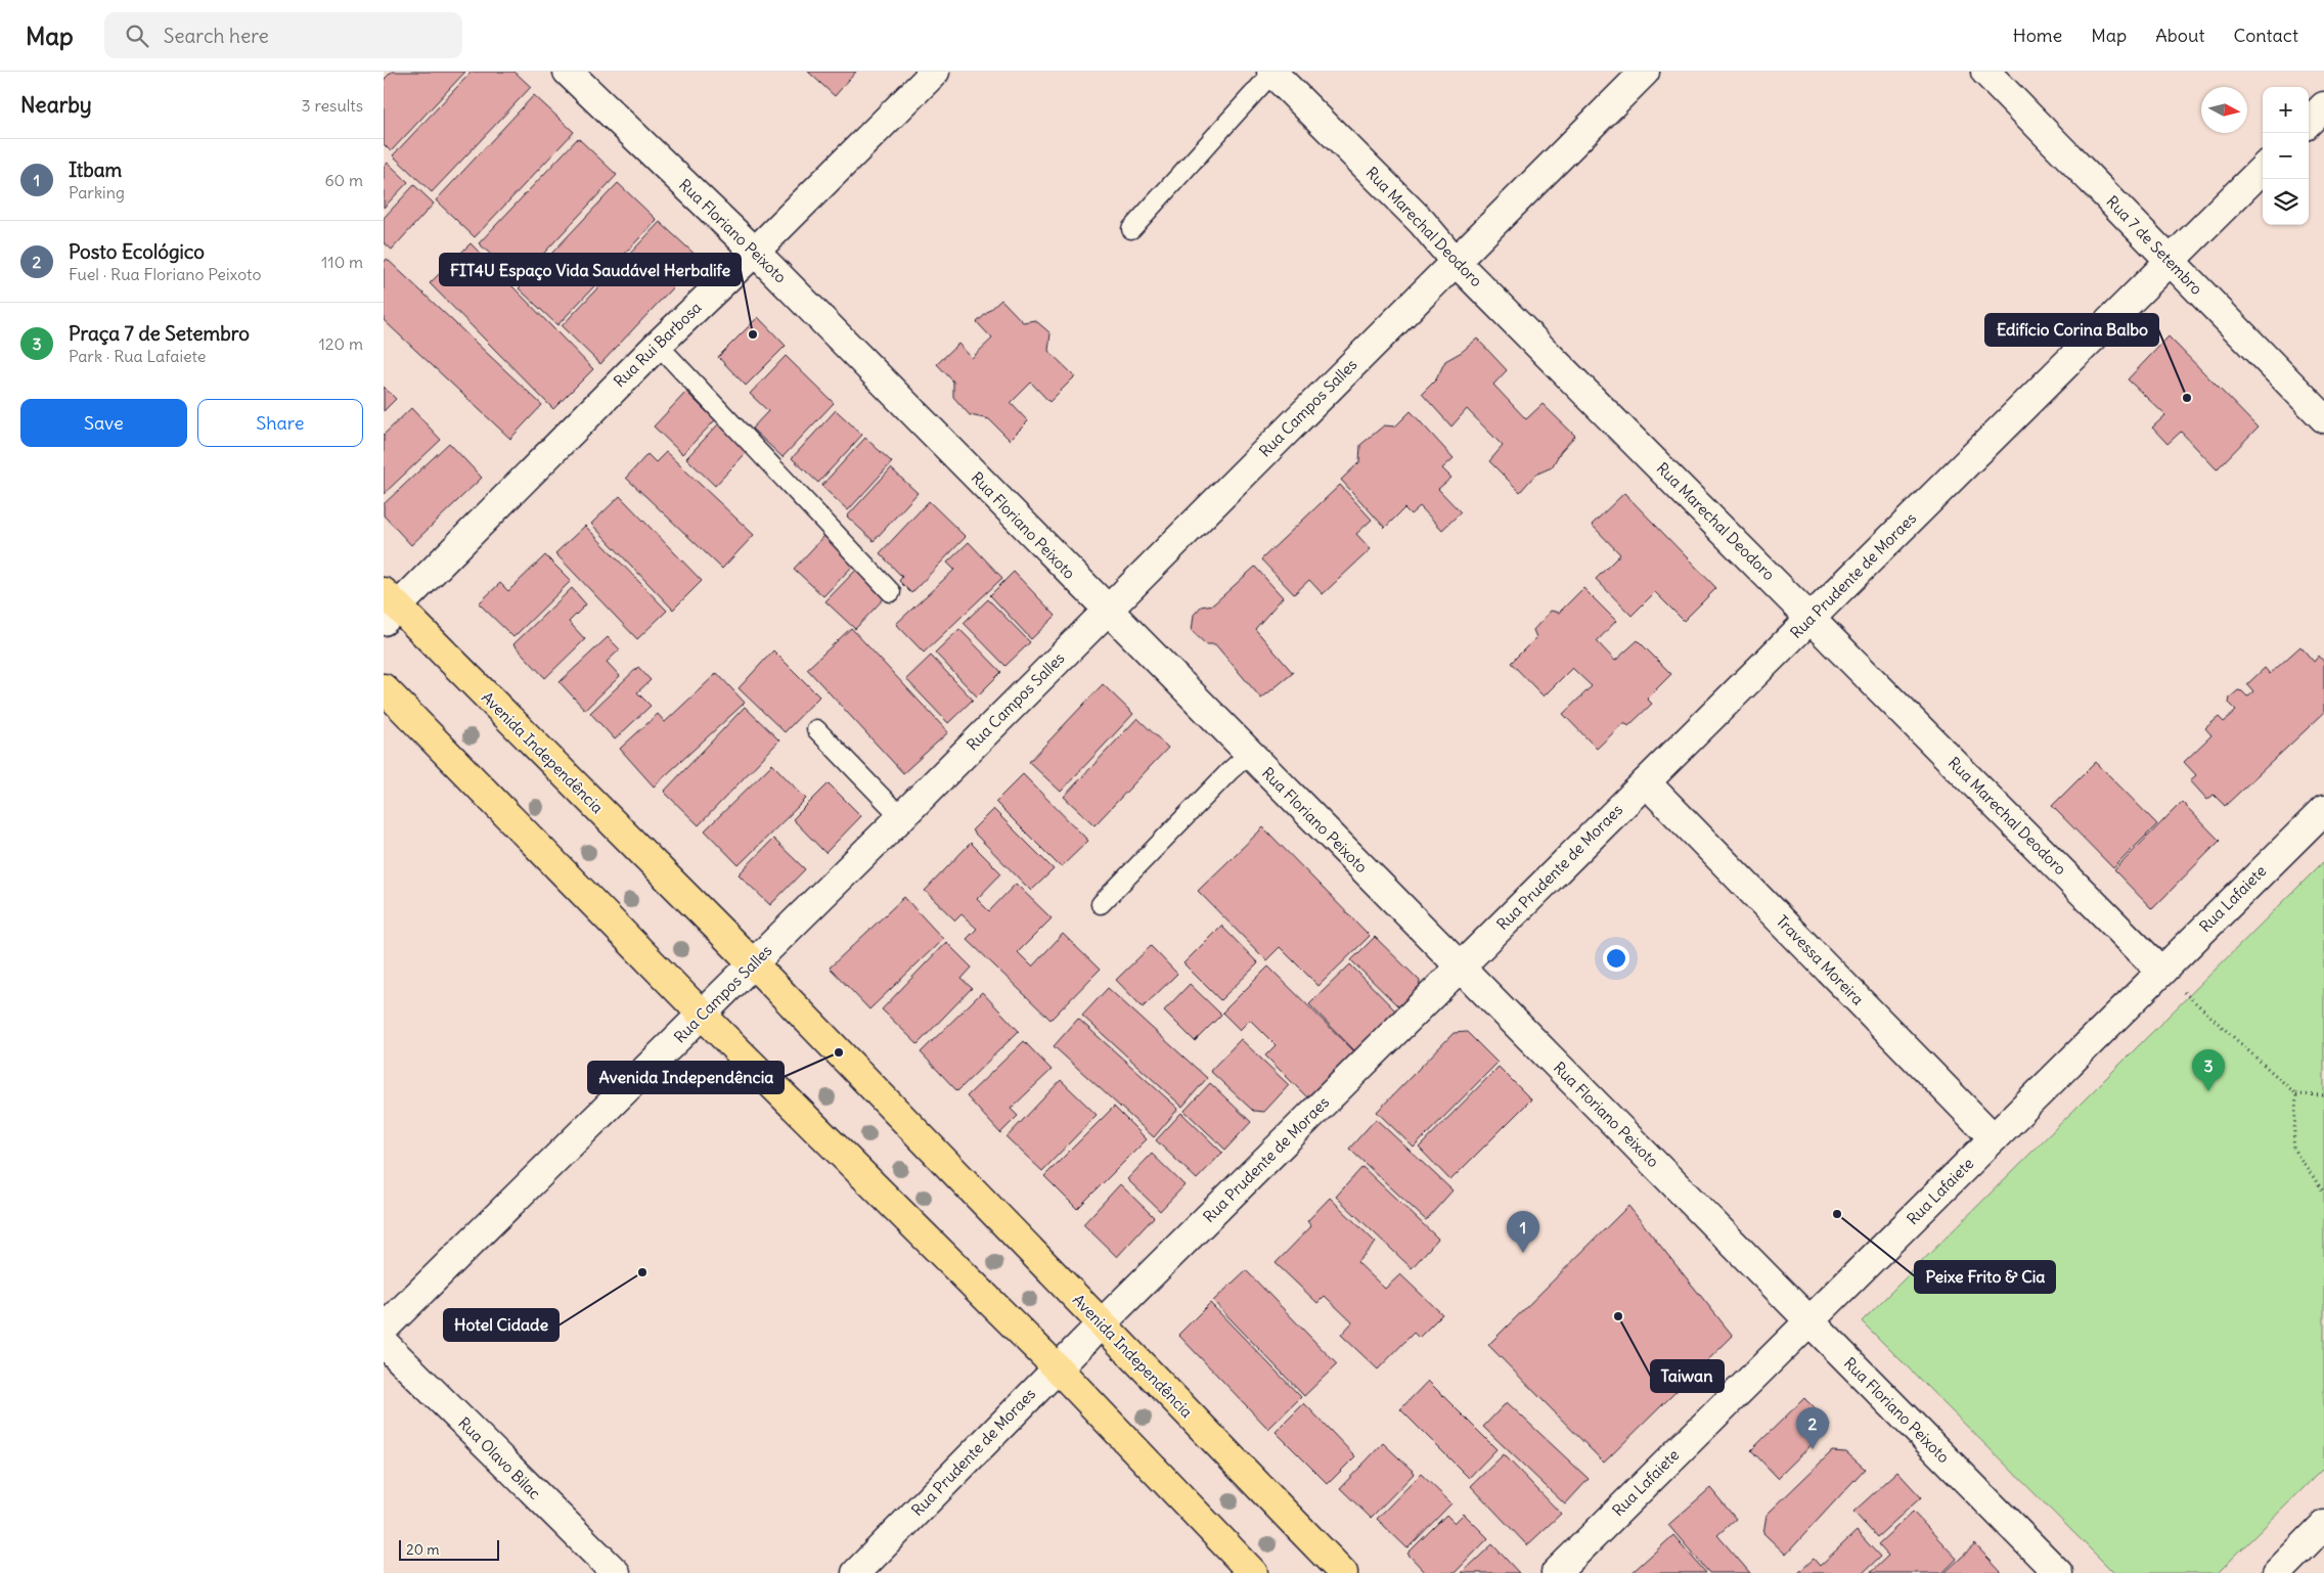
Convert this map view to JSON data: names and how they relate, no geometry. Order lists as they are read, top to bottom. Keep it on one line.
{"streets":{"main road":["Avenida Independência"],"street":["Rua Marechal Deodoro","Rua Floriano Peixoto","Rua 7 de Setembro","Rua Rui Barbosa","Rua Campos Salles","Rua Prudente de Moraes","Rua Lafaiete","Travessa Moreira","Rua Olavo Bilac"]},"crossings":[["Rua Marechal Deodoro","Rua Campos Salles"],["Rua Marechal Deodoro","Rua Prudente de Moraes"],["Rua Marechal Deodoro","Rua Lafaiete"],["Rua Floriano Peixoto","Rua Rui Barbosa"],["Rua Floriano Peixoto","Rua Campos Salles"],["Rua Floriano Peixoto","Rua Prudente de Moraes"],["Rua Floriano Peixoto","Rua Lafaiete"],["Rua 7 de Setembro","Rua Prudente de Moraes"],["Rua Rui Barbosa","Avenida Independência"],["Rua Campos Salles","Avenida Independência"],["Rua Prudente de Moraes","Avenida Independência"],["Rua Prudente de Moraes","Travessa Moreira"],["Rua Lafaiete","Travessa Moreira"]],"places":["FIT4U Espaço Vida Saudável Herbalife","Edifício Corina Balbo","Avenida Independência","Peixe Frito & Cia","Hotel Cidade","Taiwan"],"scale_bar":"20 m","north":"right","page":{"header":"Map","search":"Search here","nav":["Home","Map","About","Contact"],"heading":["Nearby","3 results"],"map_buttons":["+","−"],"list":[{"mark":"1","name":"Itbam","note":"Parking","value":"60 m"},{"mark":"2","name":"Posto Ecológico","note":"Fuel · Rua Floriano Peixoto","value":"110 m"},{"mark":"3","name":"Praça 7 de Setembro","note":"Park · Rua Lafaiete","value":"120 m"}],"buttons":["Save","Share"],"pins":["3","1","2"],"scale":"20 m"}}
